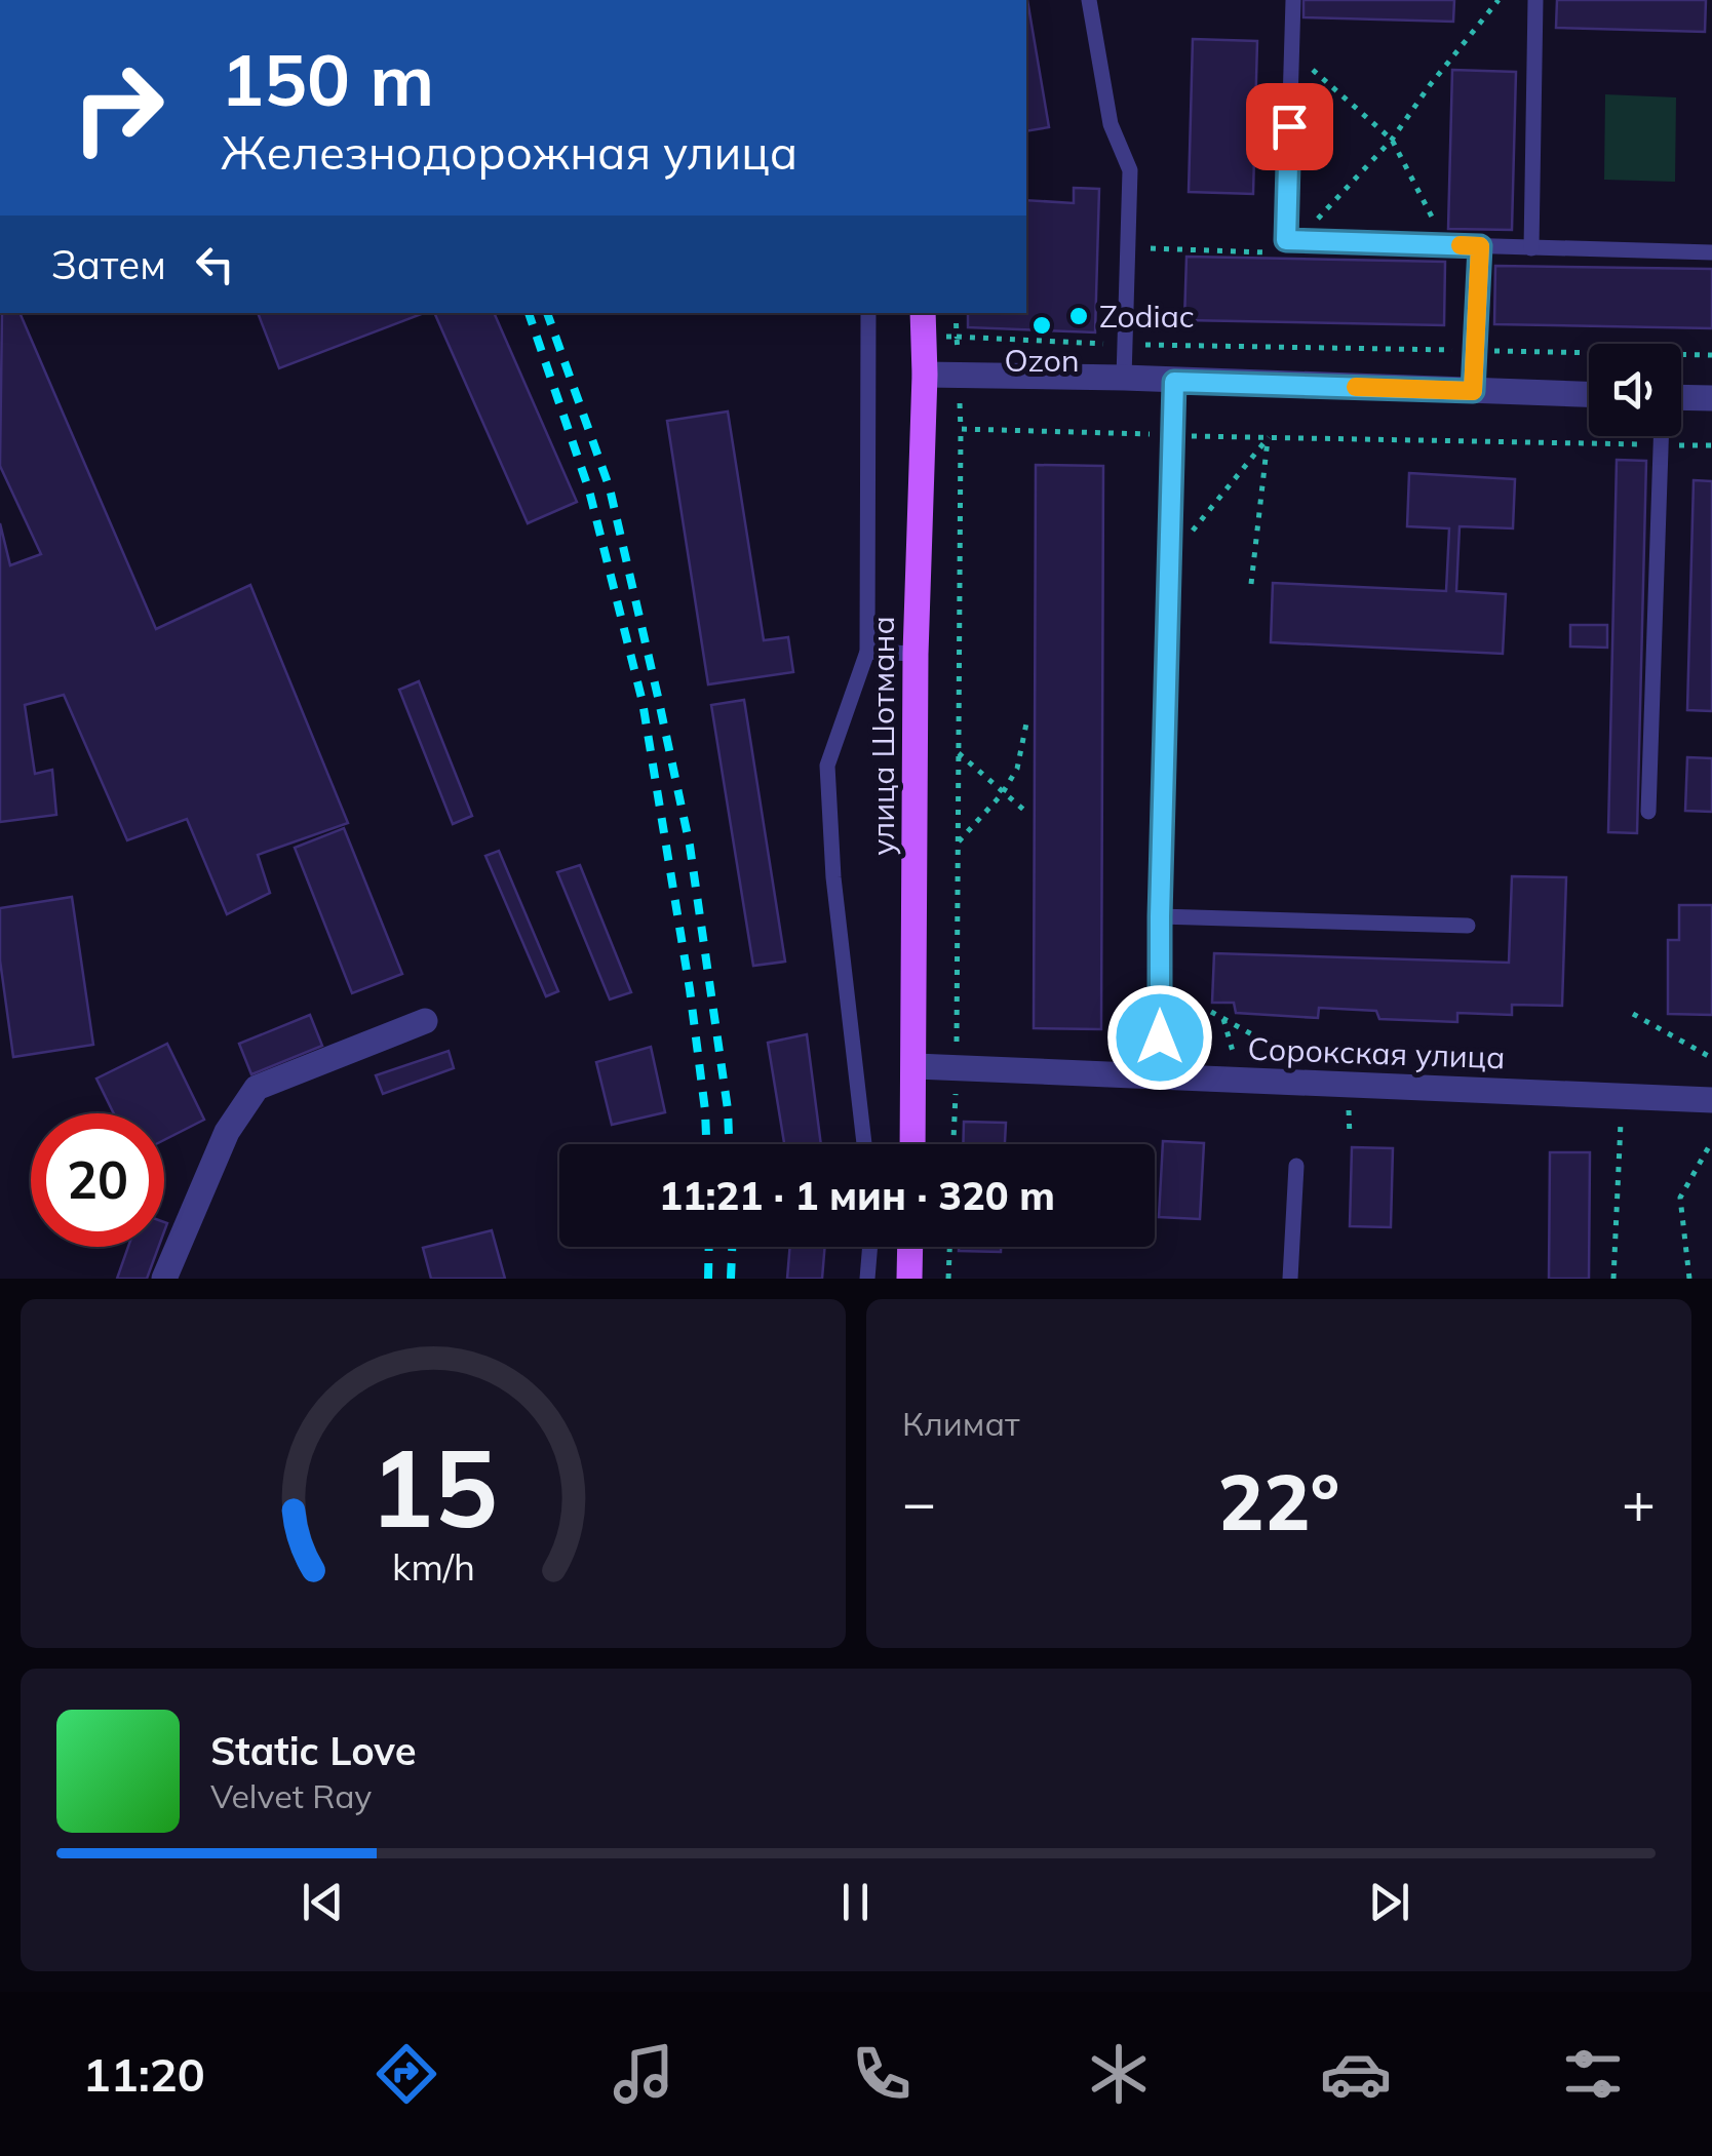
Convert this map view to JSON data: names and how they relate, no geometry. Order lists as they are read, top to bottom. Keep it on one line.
{"streets":{"main road":["улица Шотмана"],"street":["Сорокская улица"]},"crossings":[["улица Шотмана","Сорокская улица"]],"places":["Zodiac","Ozon"],"page":{"turn":["150 m","Железнодорожная улица"],"then":"Затем","limit":"20","trip":"11:21 · 1 мин · 320 m","tile":"Климат","heat":["−","22°","+"],"song":["Static Love","Velvet Ray"],"tabs":"11:20","gauge":["15","km/h"]}}
